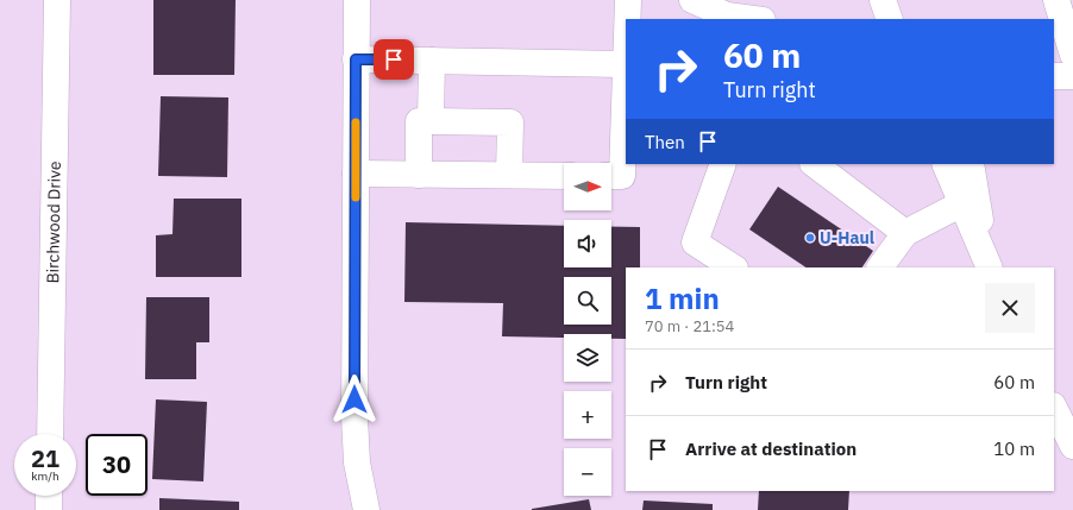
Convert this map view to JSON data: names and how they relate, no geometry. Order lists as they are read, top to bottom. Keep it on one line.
{"streets":{"main road":["Birchwood Drive"]},"places":["U-Haul"],"north":"right","page":{"turn":["60 m","Turn right"],"then":"Then","map_buttons":["+","−"],"heading":["1 min","70 m · 21:54"],"list":[{"name":"Turn right","value":"60 m"},{"name":"Arrive at destination","value":"10 m"}],"speed":"21 km/h","limit":"30"}}
